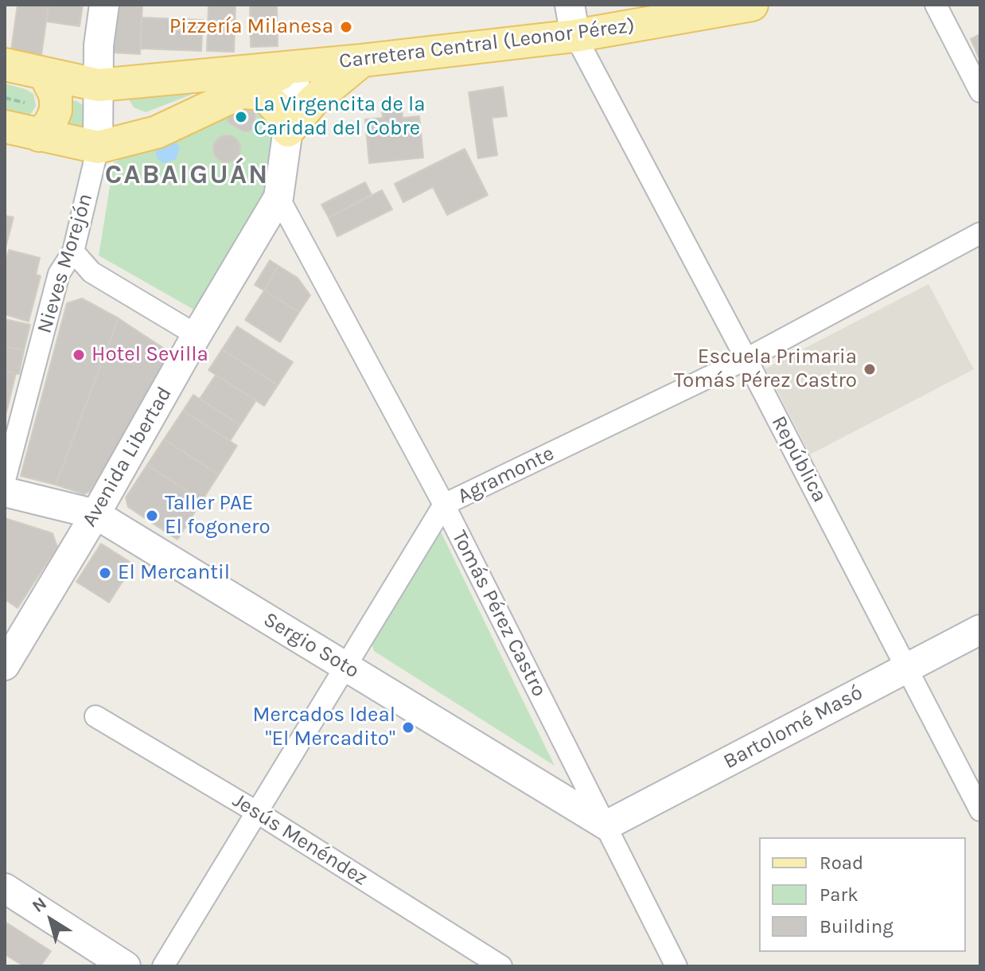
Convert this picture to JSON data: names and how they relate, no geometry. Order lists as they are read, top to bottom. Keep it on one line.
{"streets":{"main road":["Carretera Central (Leonor Pérez)"],"street":["Nieves Morejón","Avenida Libertad","República","Agramonte","Tomás Pérez Castro","Sergio Soto","Bartolomé Masó","Jesús Menéndez"]},"crossings":[["Carretera Central (Leonor Pérez)","Nieves Morejón"],["Carretera Central (Leonor Pérez)","Avenida Libertad"],["Carretera Central (Leonor Pérez)","República"],["Avenida Libertad","Tomás Pérez Castro"],["Avenida Libertad","Sergio Soto"],["República","Agramonte"],["República","Bartolomé Masó"],["Agramonte","Tomás Pérez Castro"],["Agramonte","Sergio Soto"],["Agramonte","Jesús Menéndez"],["Tomás Pérez Castro","Sergio Soto"],["Tomás Pérez Castro","Bartolomé Masó"],["Sergio Soto","Bartolomé Masó"]],"districts":["CABAIGUÁN"],"places":["Pizzería Milanesa","La Virgencita de la Caridad del Cobre","Hotel Sevilla","Escuela Primaria Tomás Pérez Castro","Taller PAE El fogonero","El Mercantil","Mercados Ideal \"El Mercadito\""],"legend":["Road","Park","Building"],"north":"top left"}
